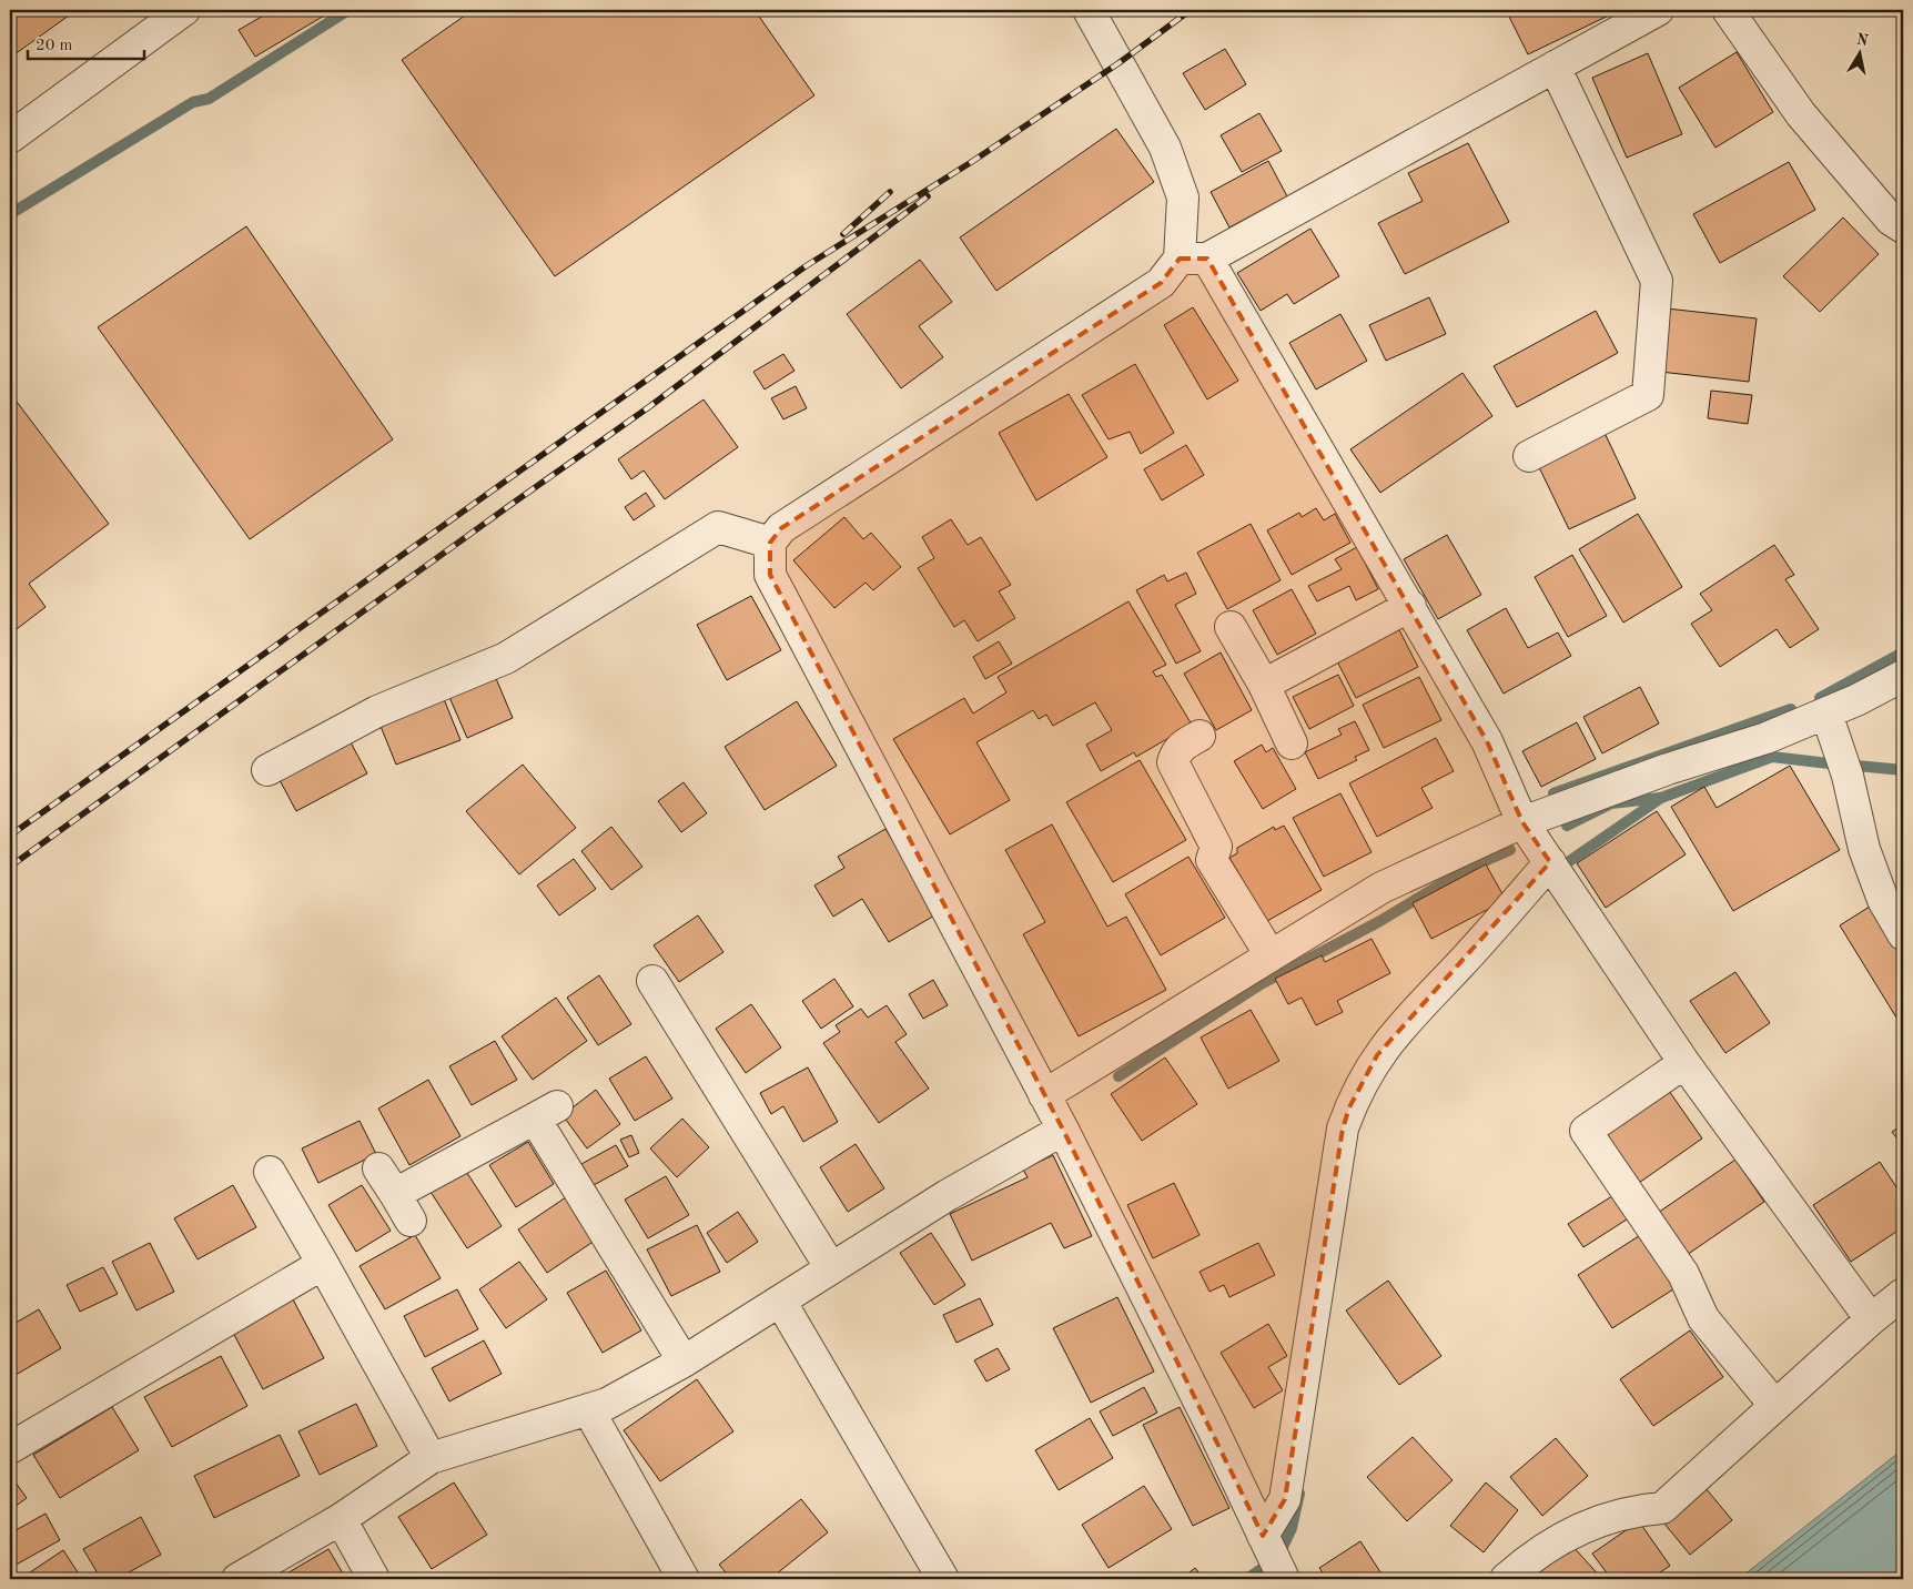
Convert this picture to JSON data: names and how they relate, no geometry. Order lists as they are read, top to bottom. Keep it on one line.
{"scale_bar":"20 m","north":"top"}
